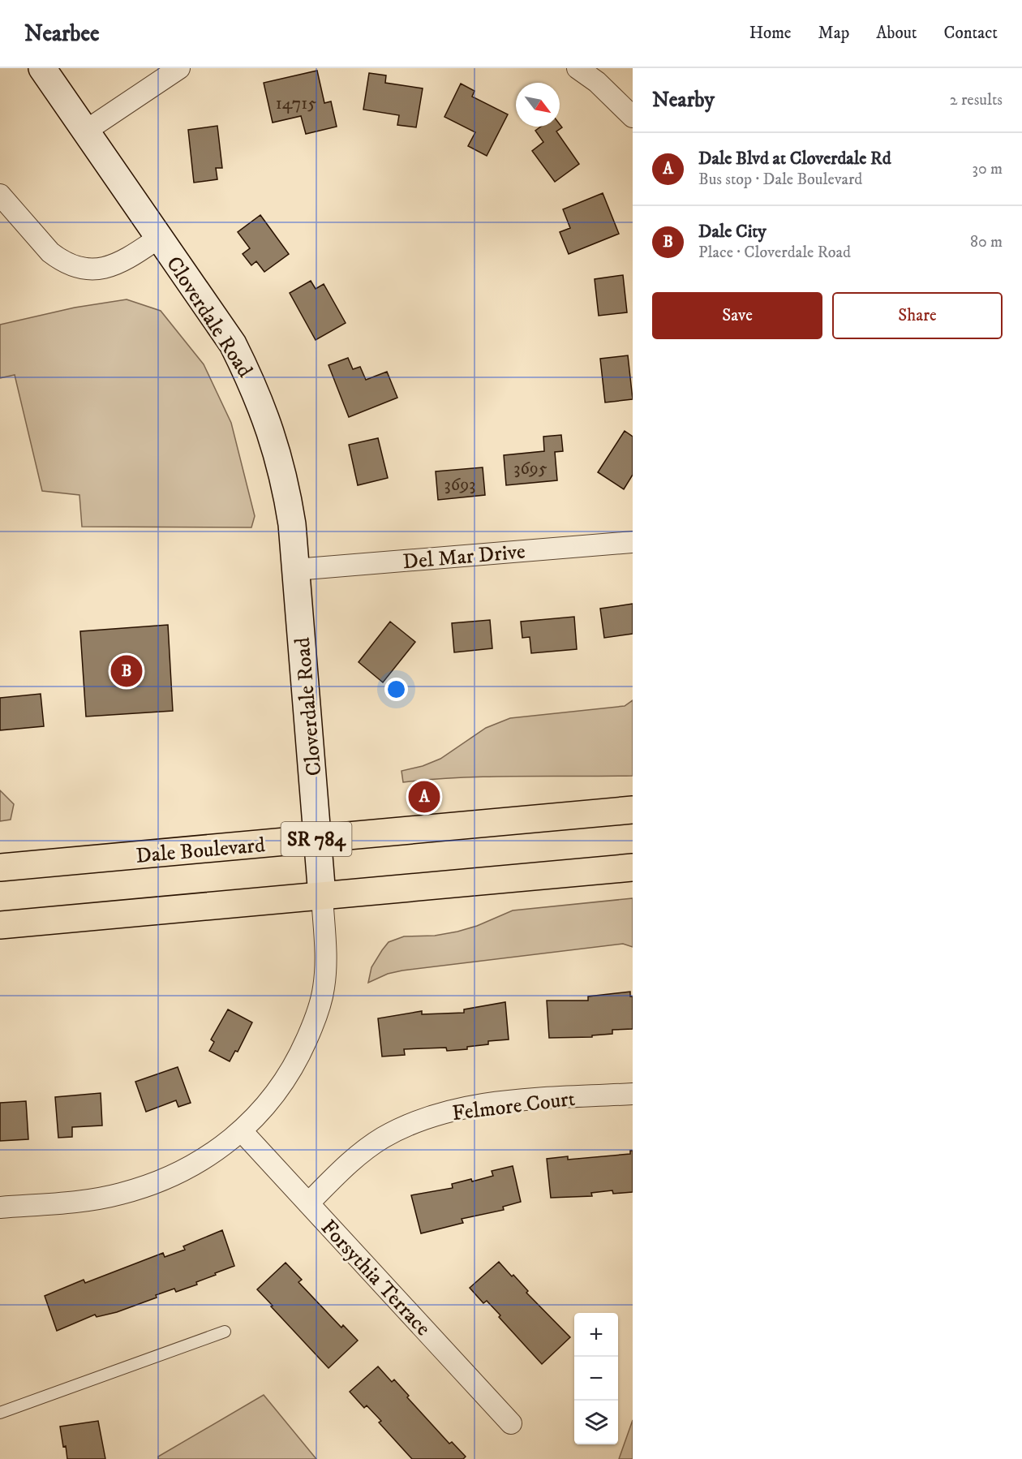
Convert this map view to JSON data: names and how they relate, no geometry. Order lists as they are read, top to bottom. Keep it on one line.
{"streets":{"main road":["SR 784","Dale Boulevard"],"street":["Cloverdale Road","Del Mar Drive","Felmore Court","Forsythia Terrace"]},"crossings":[["Cloverdale Road","Del Mar Drive"],["Cloverdale Road","Dale Boulevard"],["Cloverdale Road","Forsythia Terrace"],["Felmore Court","Forsythia Terrace"]],"house_numbers":["14715","3695","3693"],"north":"bottom right","page":{"header":"Nearbee","nav":["Home","Map","About","Contact"],"heading":["Nearby","2 results"],"list":[{"mark":"A","name":"Dale Blvd at Cloverdale Rd","note":"Bus stop · Dale Boulevard","value":"30 m"},{"mark":"B","name":"Dale City","note":"Place · Cloverdale Road","value":"80 m"}],"buttons":["Save","Share"],"pins":["B","A"],"map_buttons":["+","−"]}}
